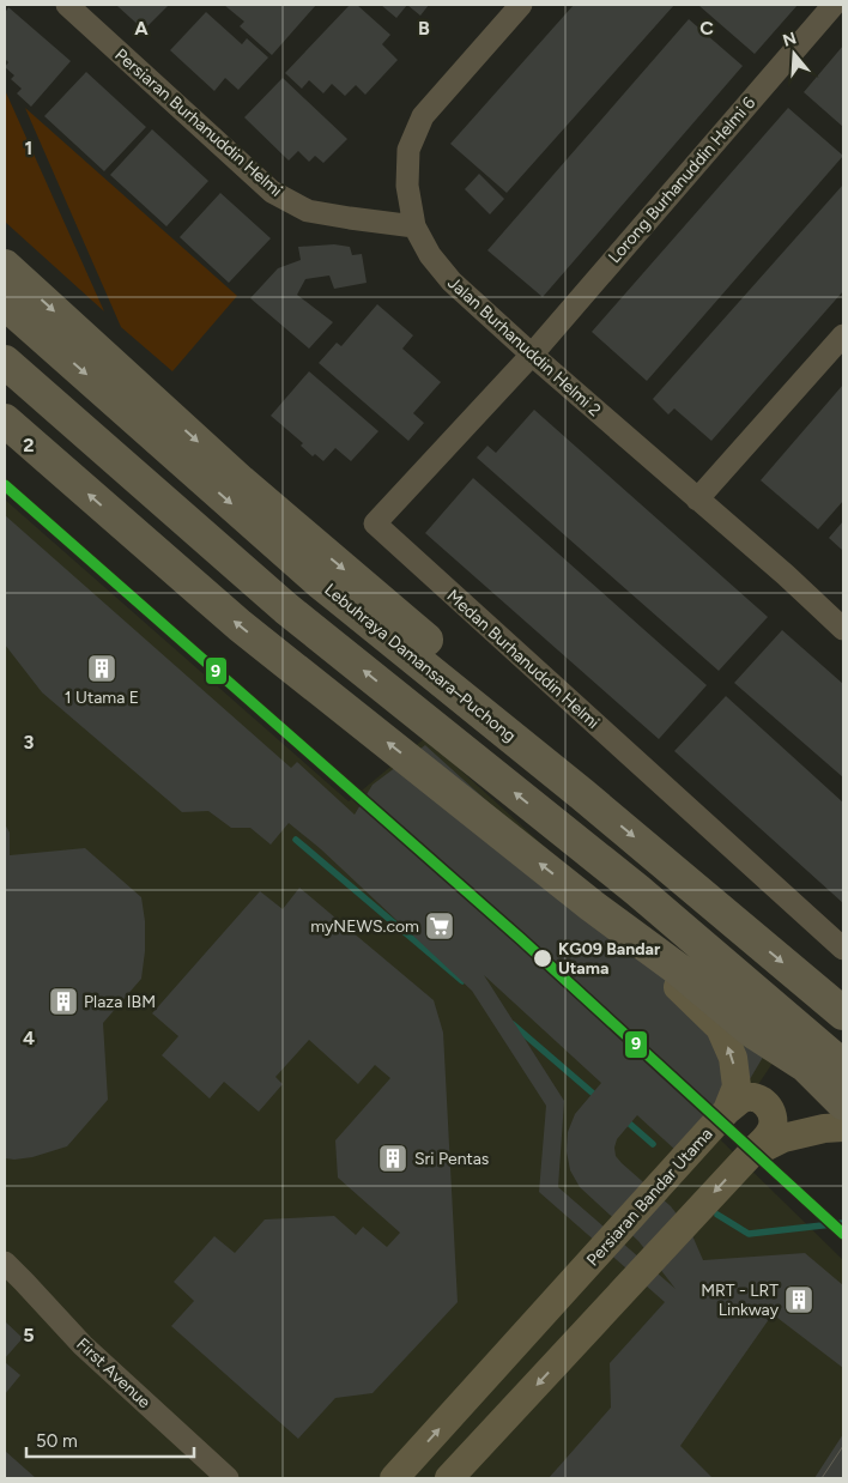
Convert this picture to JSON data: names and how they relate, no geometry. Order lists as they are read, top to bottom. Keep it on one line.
{"streets":{"highway":["Lebuhraya Damansara–Puchong"],"main road":["Persiaran Bandar Utama"],"street":["Persiaran Burhanuddin Helmi","Lorong Burhanuddin Helmi 6","Jalan Burhanuddin Helmi 2","Medan Burhanuddin Helmi","First Avenue"]},"crossings":[["Persiaran Burhanuddin Helmi","Jalan Burhanuddin Helmi 2"],["Lorong Burhanuddin Helmi 6","Jalan Burhanuddin Helmi 2"],["Lorong Burhanuddin Helmi 6","Medan Burhanuddin Helmi"],["Jalan Burhanuddin Helmi 2","Medan Burhanuddin Helmi"]],"places":{"building":["1 Utama E","Plaza IBM","Sri Pentas","MRT - LRT Linkway"],"supermarket":["myNEWS.com"],"other":["KG09 Bandar Utama"]},"lines":["transit line 9"],"scale_bar":"50 m","north":"top","grid":{"columns":["A","B","C"],"rows":["1","2","3","4","5"]}}
